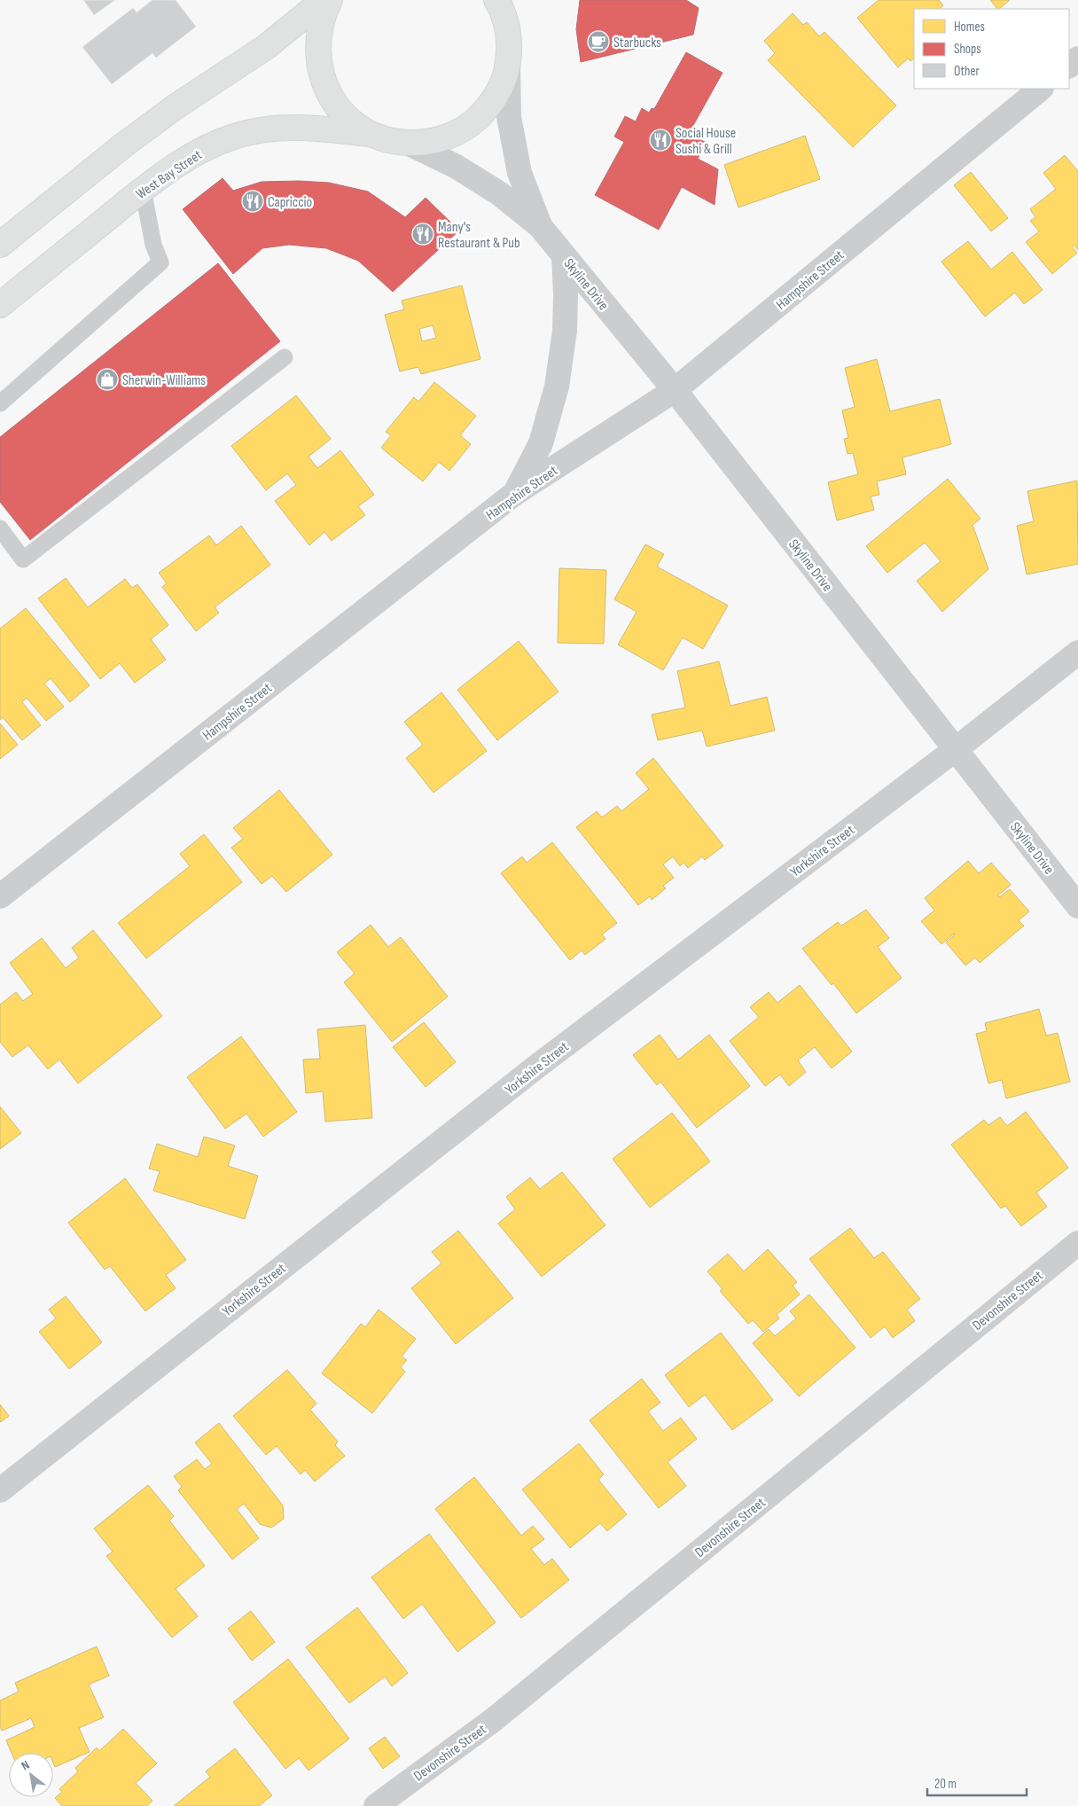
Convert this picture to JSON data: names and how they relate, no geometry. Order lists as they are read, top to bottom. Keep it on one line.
{"streets":{"main road":["West Bay Street"],"street":["Hampshire Street","Skyline Drive","Yorkshire Street","Devonshire Street"]},"crossings":[["Hampshire Street","Skyline Drive"],["Skyline Drive","Yorkshire Street"]],"places":{"cafe":["Starbucks"],"restaurant":["Social House Sushi & Grill","Capriccio","Many's Restaurant & Pub"],"shop":["Sherwin-Williams"]},"legend":["Homes","Shops","Other"],"scale_bar":"20 m","north":"top left"}
